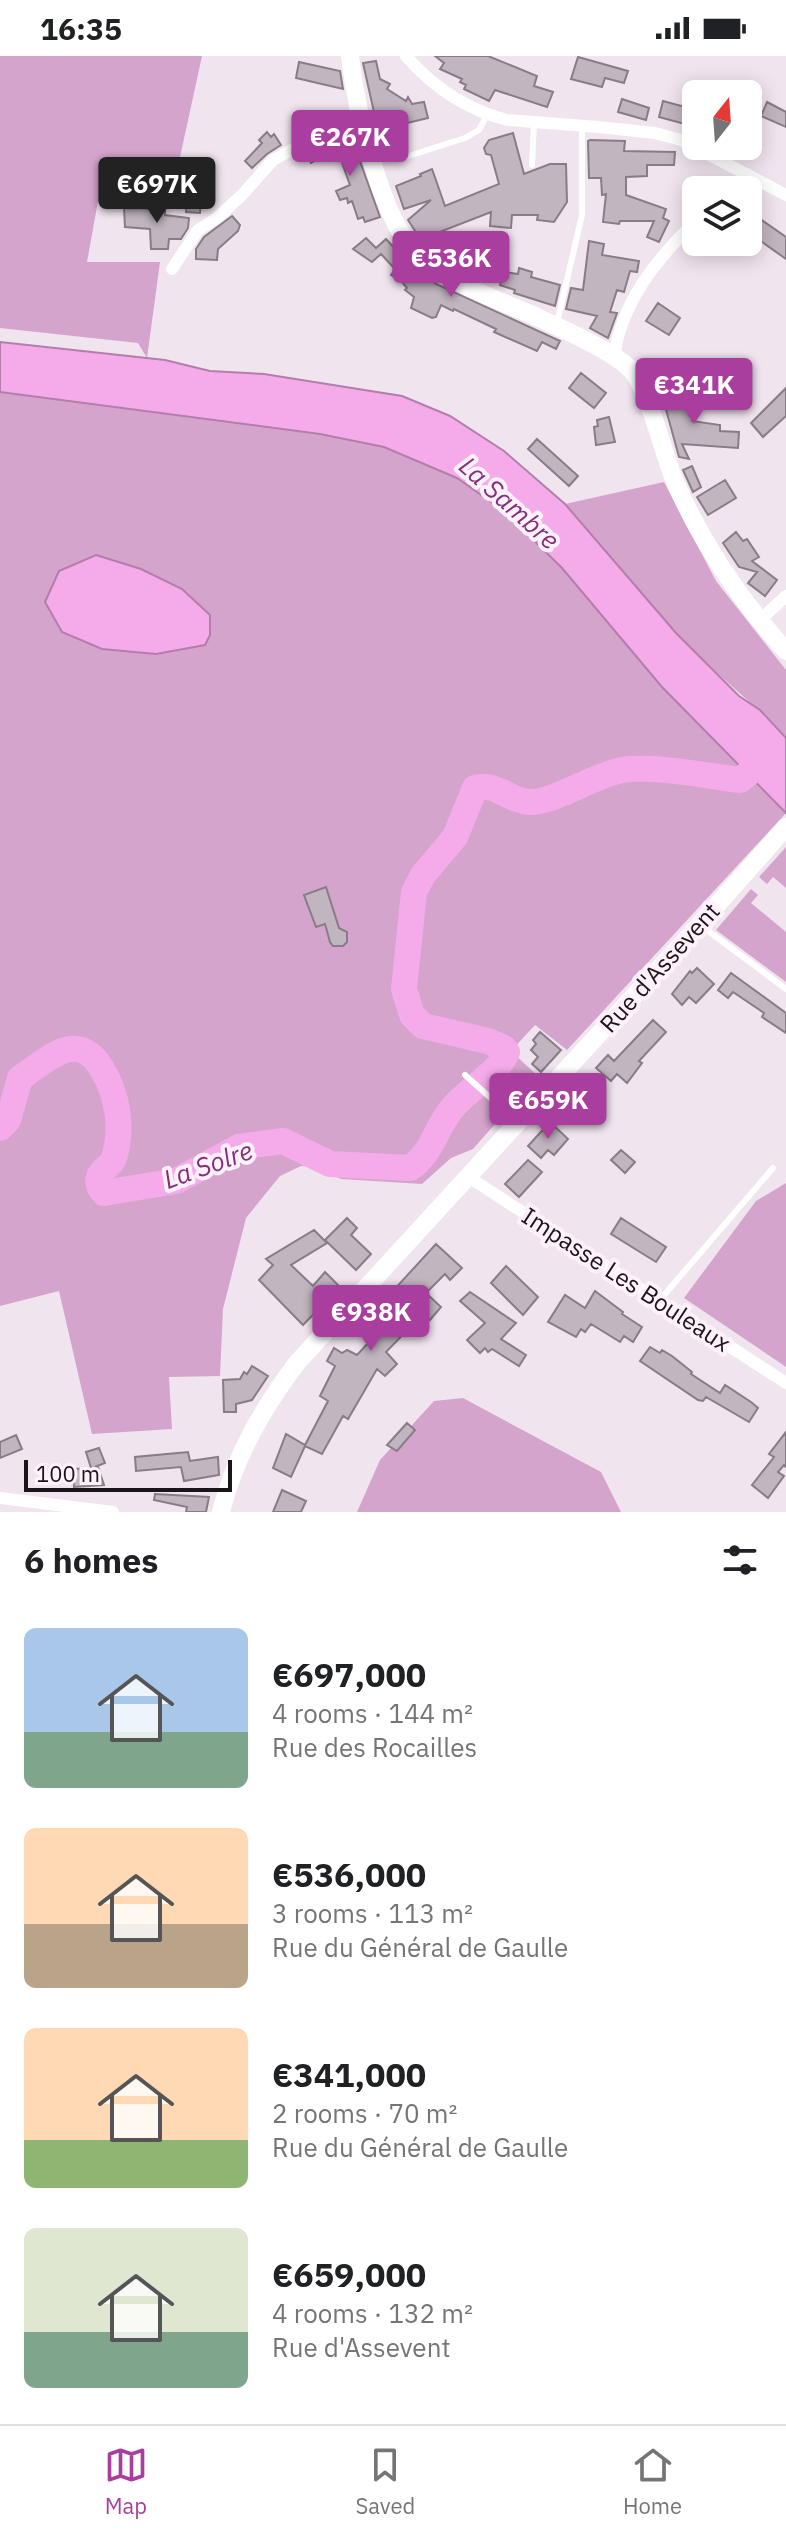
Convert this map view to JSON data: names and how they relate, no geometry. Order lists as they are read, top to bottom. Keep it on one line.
{"streets":{"street":["Rue d'Assevent","Impasse Les Bouleaux"]},"crossings":[["Rue d'Assevent","Impasse Les Bouleaux"]],"water":["La Sambre","La Solre"],"scale_bar":"100 m","north":"top","page":{"status":"16:35","price":["€267K","€697K","€536K","€341K","€659K","€938K"],"scale":"100 m","heading":"6 homes","list":[{"name":"€697,000","note":"4 rooms · 144 m² · Rue des Rocailles"},{"name":"€536,000","note":"3 rooms · 113 m² · Rue du Général de Gaulle"},{"name":"€341,000","note":"2 rooms · 70 m² · Rue du Général de Gaulle"},{"name":"€659,000","note":"4 rooms · 132 m² · Rue d'Assevent"}],"tabs":["Map","Saved","Home"]}}
